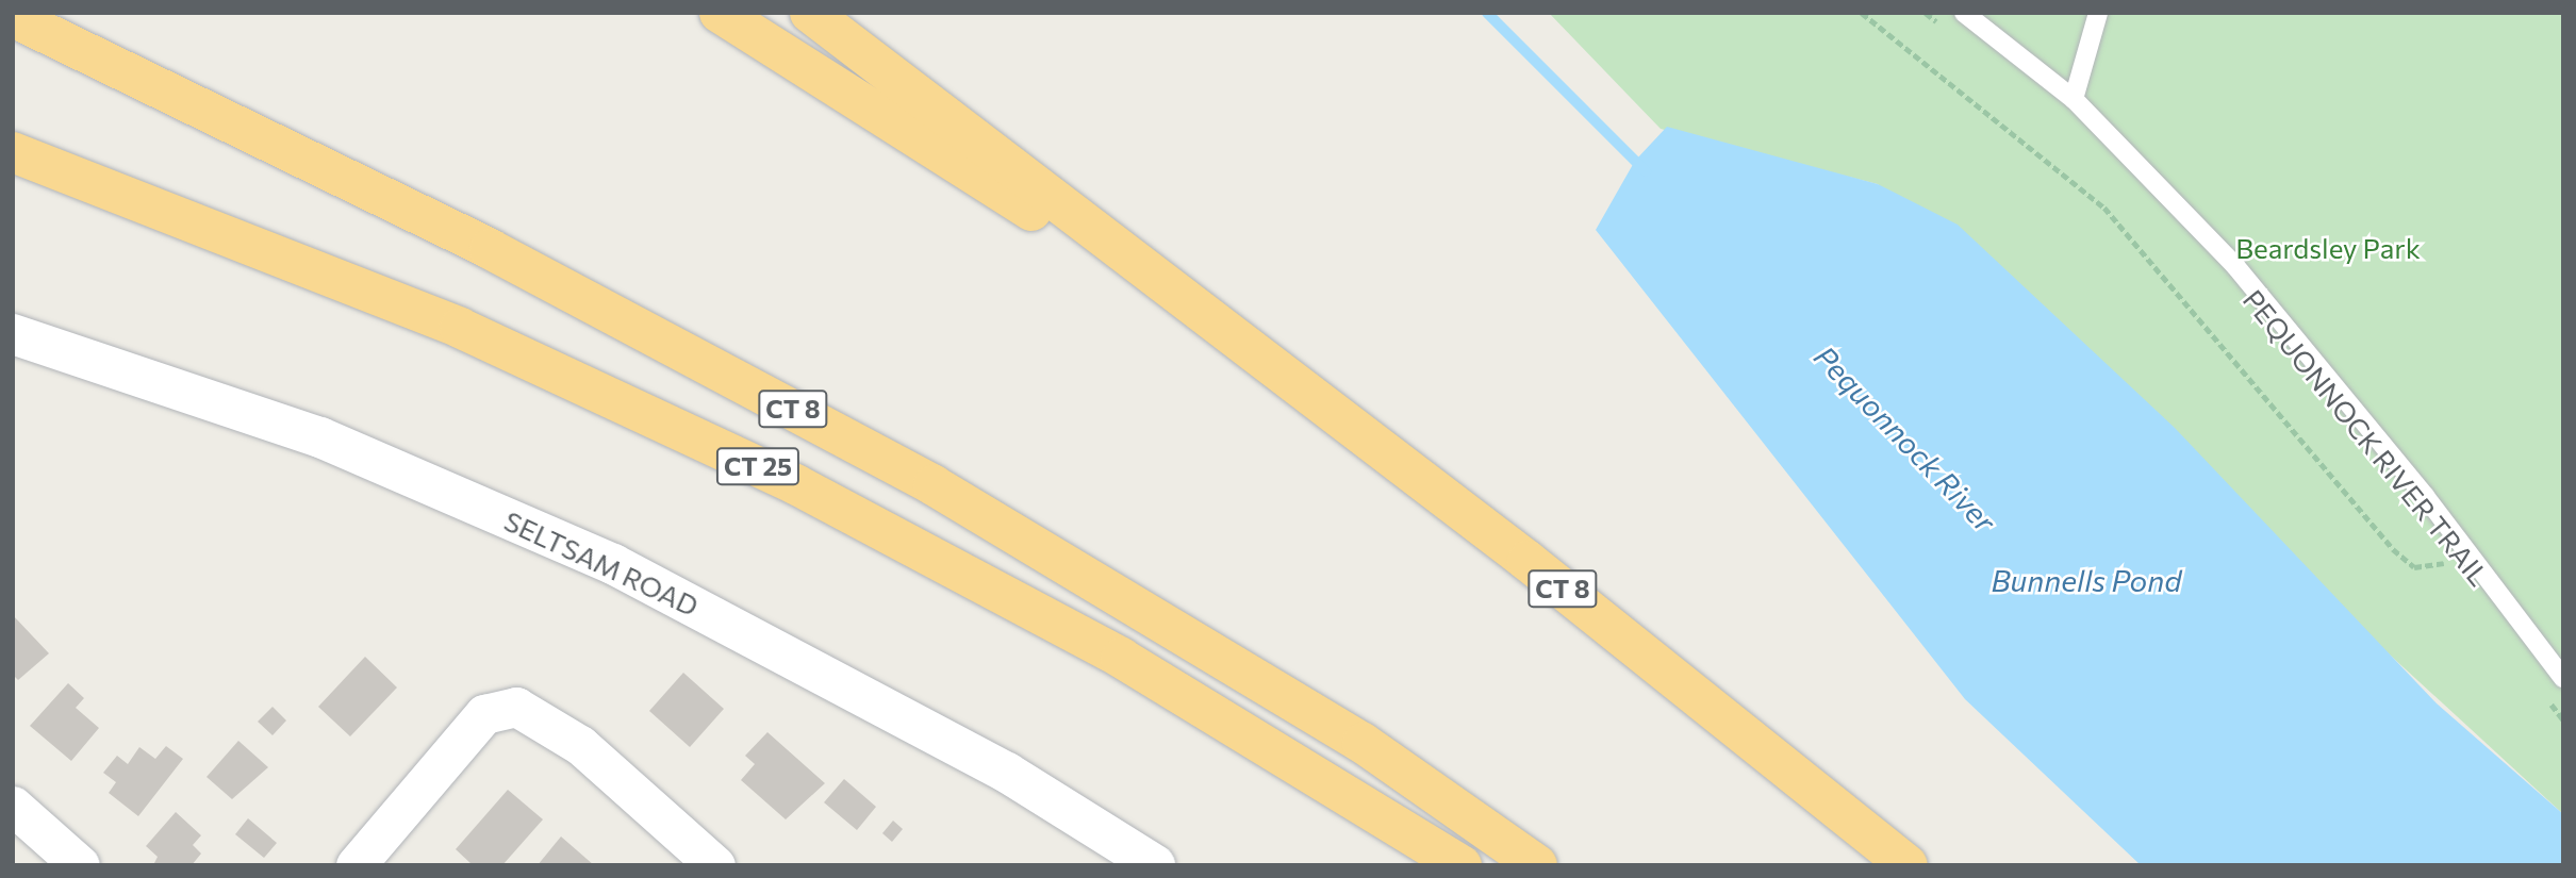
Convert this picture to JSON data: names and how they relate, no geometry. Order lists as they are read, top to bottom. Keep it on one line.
{"streets":{"highway":["CT 8","CT 25"],"main road":["SELTSAM ROAD"],"path":["PEQUONNOCK RIVER TRAIL"]},"water":["Pequonnock River","Bunnells Pond"],"parks":["Beardsley Park"]}
